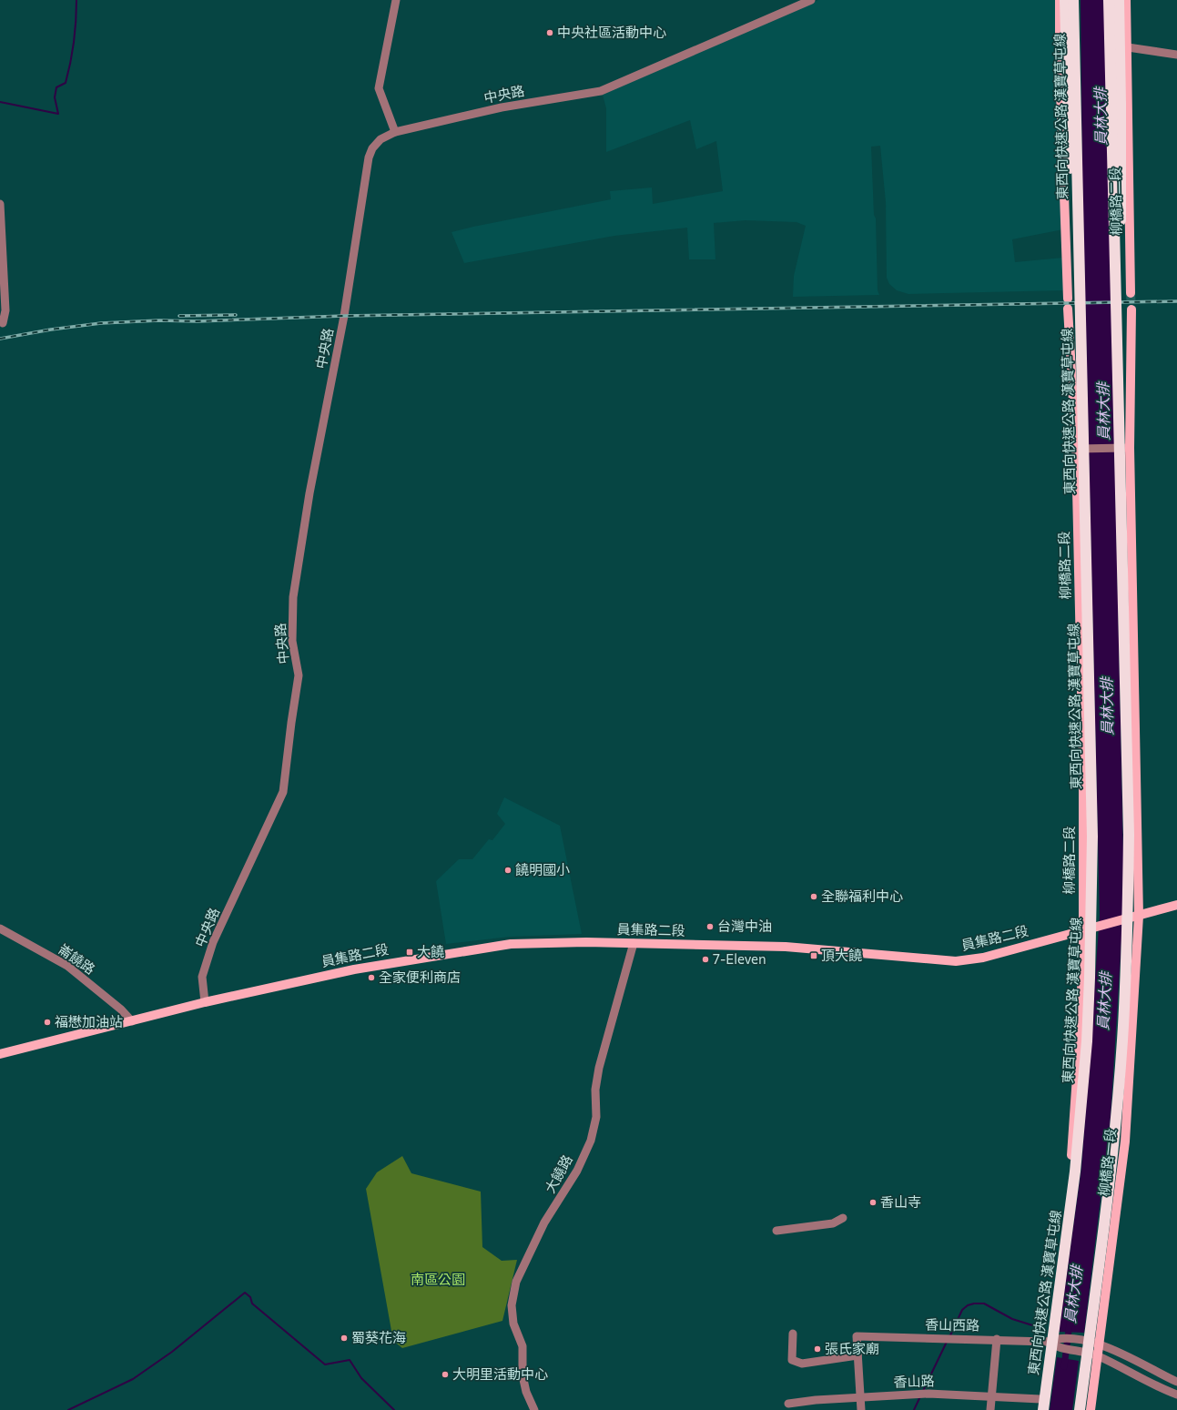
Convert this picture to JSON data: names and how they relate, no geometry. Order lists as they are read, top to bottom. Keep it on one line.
{"streets":{"highway":["東西向快速公路 漢寶草屯線"],"main road":["柳橋路二段","員集路二段","柳橋路一段"],"street":["中央路","崙饒路","大饒路","香山西路","香山路"]},"crossings":[["中央路","員集路二段"],["東西向快速公路 漢寶草屯線","柳橋路二段"],["東西向快速公路 漢寶草屯線","香山路"],["柳橋路二段","員集路二段"],["員集路二段","崙饒路"],["員集路二段","柳橋路一段"],["員集路二段","大饒路"]],"water":["員林大排"],"parks":["南區公園"],"places":{"other":["中央社區活動中心","饒明國小","全聯福利中心","台灣中油","7-Eleven","全家便利商店","福懋加油站","香山寺","蜀葵花海","張氏家廟","大明里活動中心"],"transit":["大饒","頂大饒"]}}
